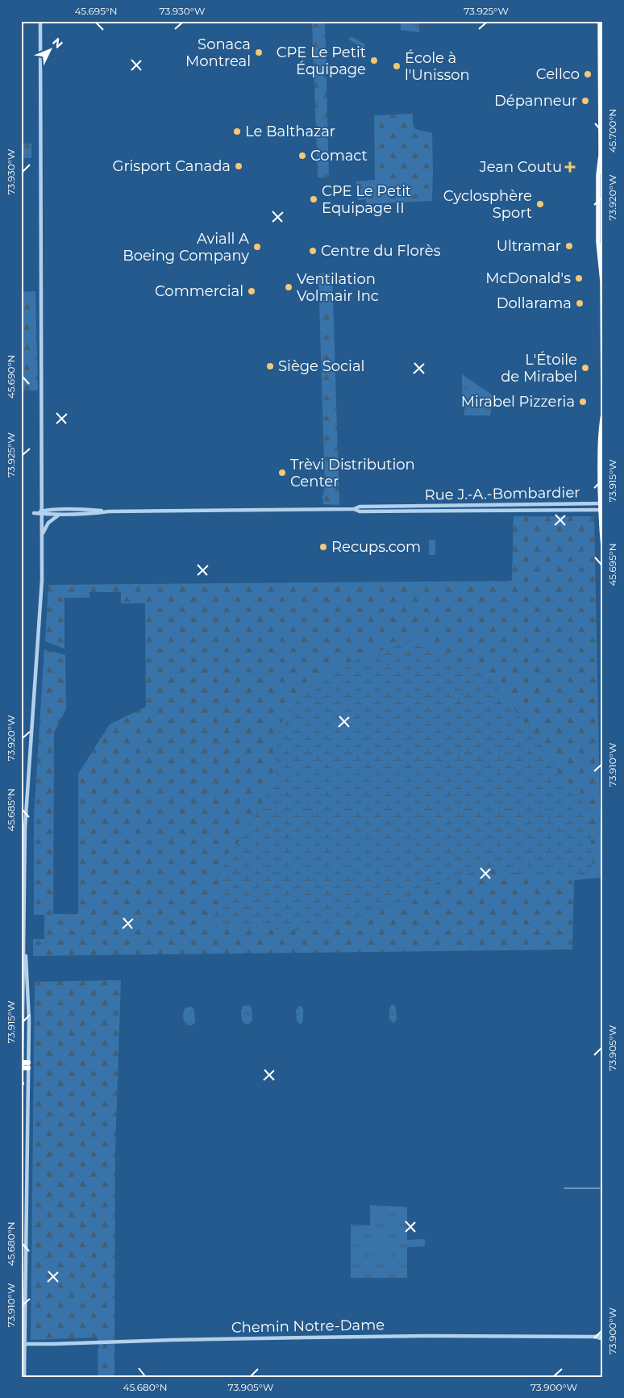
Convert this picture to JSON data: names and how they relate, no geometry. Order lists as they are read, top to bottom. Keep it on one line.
{"streets":{"street":["Rue J.-A.-Bombardier","Chemin Notre-Dame"]},"places":{"other":["Sonaca Montreal","CPE Le Petit Équipage","École à l'Unisson","Cellco","Dépanneur","Le Balthazar","Comact","Grisport Canada","CPE Le Petit Equipage II","Cyclosphère Sport","Ultramar","Aviall A Boeing Company","Centre du Florès","McDonald's","Ventilation Volmair Inc","Commercial","Dollarama","Siège Social","L'Étoile de Mirabel","Mirabel Pizzeria","Trèvi Distribution Center","Recups.com"],"health":["Jean Coutu"]},"north":"top right","coordinates":["45.695°N","73.930°W","73.925°W","45.700°N","73.920°W","45.690°N","73.915°W","73.910°W","45.685°N","73.905°W","45.680°N","73.900°W"]}
